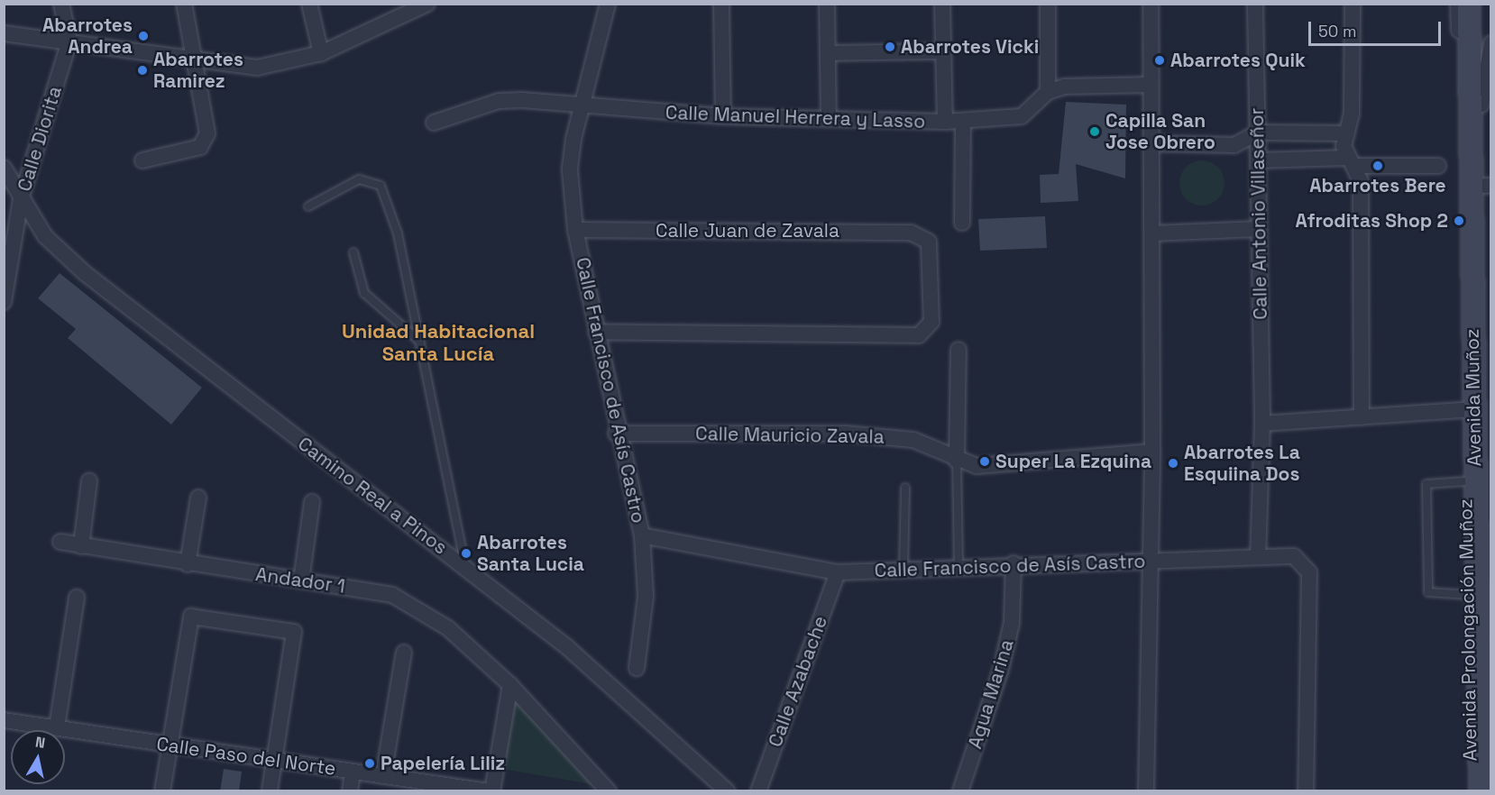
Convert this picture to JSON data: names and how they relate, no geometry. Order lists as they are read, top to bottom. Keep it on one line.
{"streets":{"main road":["Avenida Muñoz","Avenida Prolongación Muñoz"],"street":["Calle Manuel Herrera y Lasso","Calle Diorita","Calle Antonio Villaseñor","Calle Juan de Zavala","Calle Francisco de Asís Castro","Calle Mauricio Zavala","Camino Real a Pinos","Andador 1","Calle Azabache","Agua Marina","Calle Paso del Norte"]},"crossings":[["Calle Manuel Herrera y Lasso","Calle Francisco de Asís Castro"],["Calle Diorita","Camino Real a Pinos"],["Calle Antonio Villaseñor","Calle Francisco de Asís Castro"],["Calle Juan de Zavala","Calle Francisco de Asís Castro"],["Calle Francisco de Asís Castro","Calle Mauricio Zavala"],["Calle Francisco de Asís Castro","Calle Azabache"],["Calle Francisco de Asís Castro","Agua Marina"],["Avenida Muñoz","Avenida Prolongación Muñoz"]],"districts":["Unidad Habitacional Santa Lucía"],"places":["Abarrotes Andrea","Abarrotes Vicki","Abarrotes Quik","Abarrotes Ramirez","Capilla San Jose Obrero","Abarrotes Bere","Afroditas Shop 2","Super La Ezquina","Abarrotes La Esquiina Dos","Abarrotes Santa Lucia","Papelería Liliz"],"scale_bar":"50 m","north":"top"}
